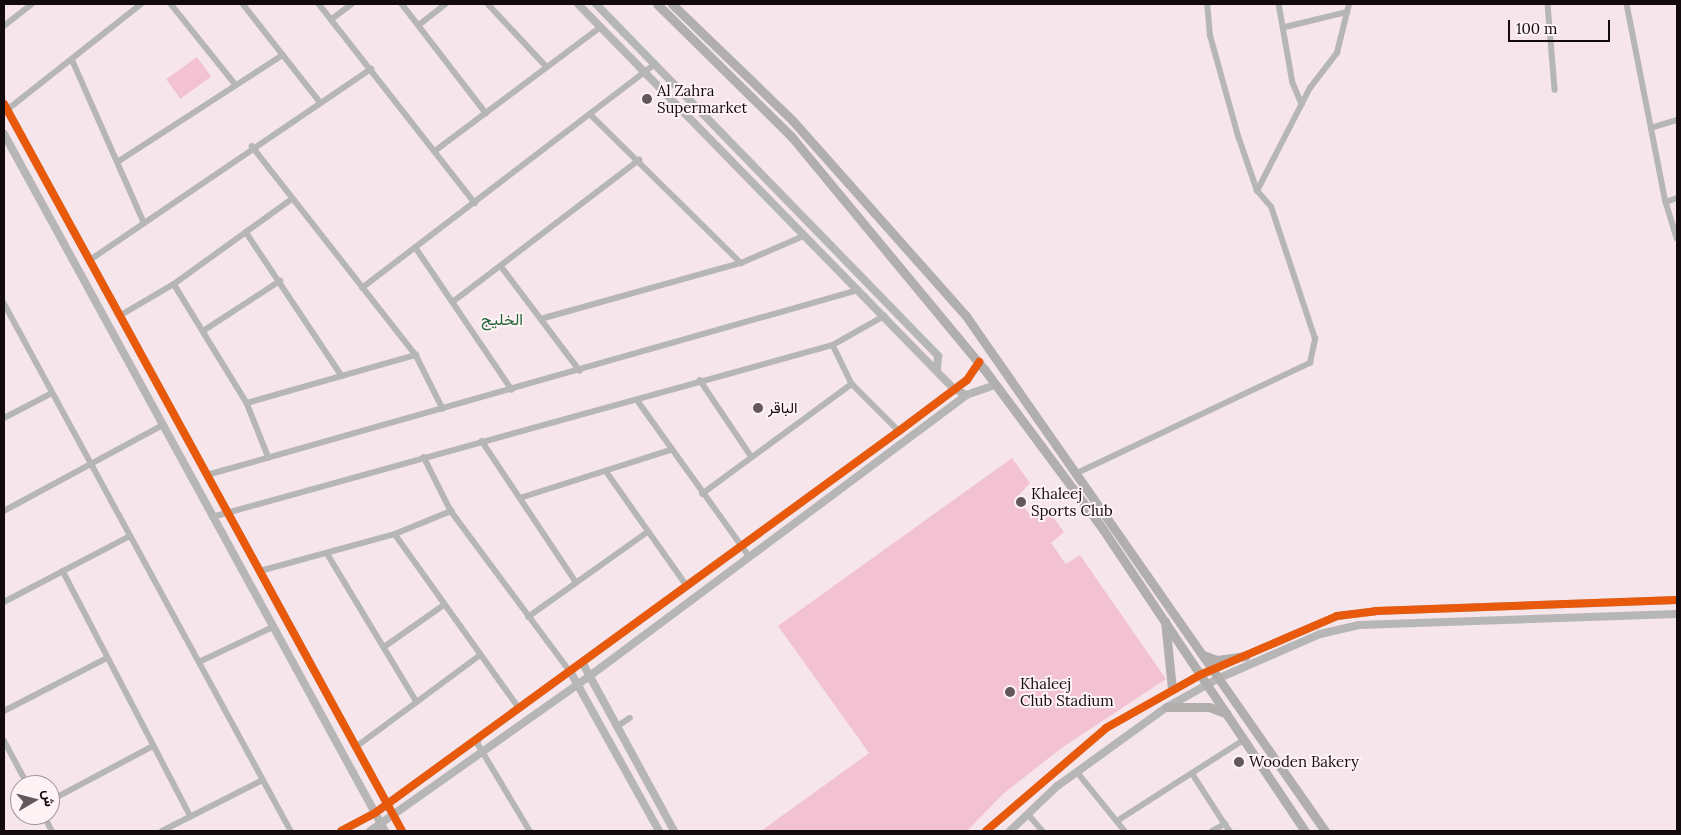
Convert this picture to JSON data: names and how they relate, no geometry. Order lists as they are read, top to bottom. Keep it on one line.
{"districts":["الخليج"],"places":["Al Zahra Supermarket","الباقر","Khaleej Sports Club","Khaleej Club Stadium","Wooden Bakery"],"scale_bar":"100 m","north":"right"}
